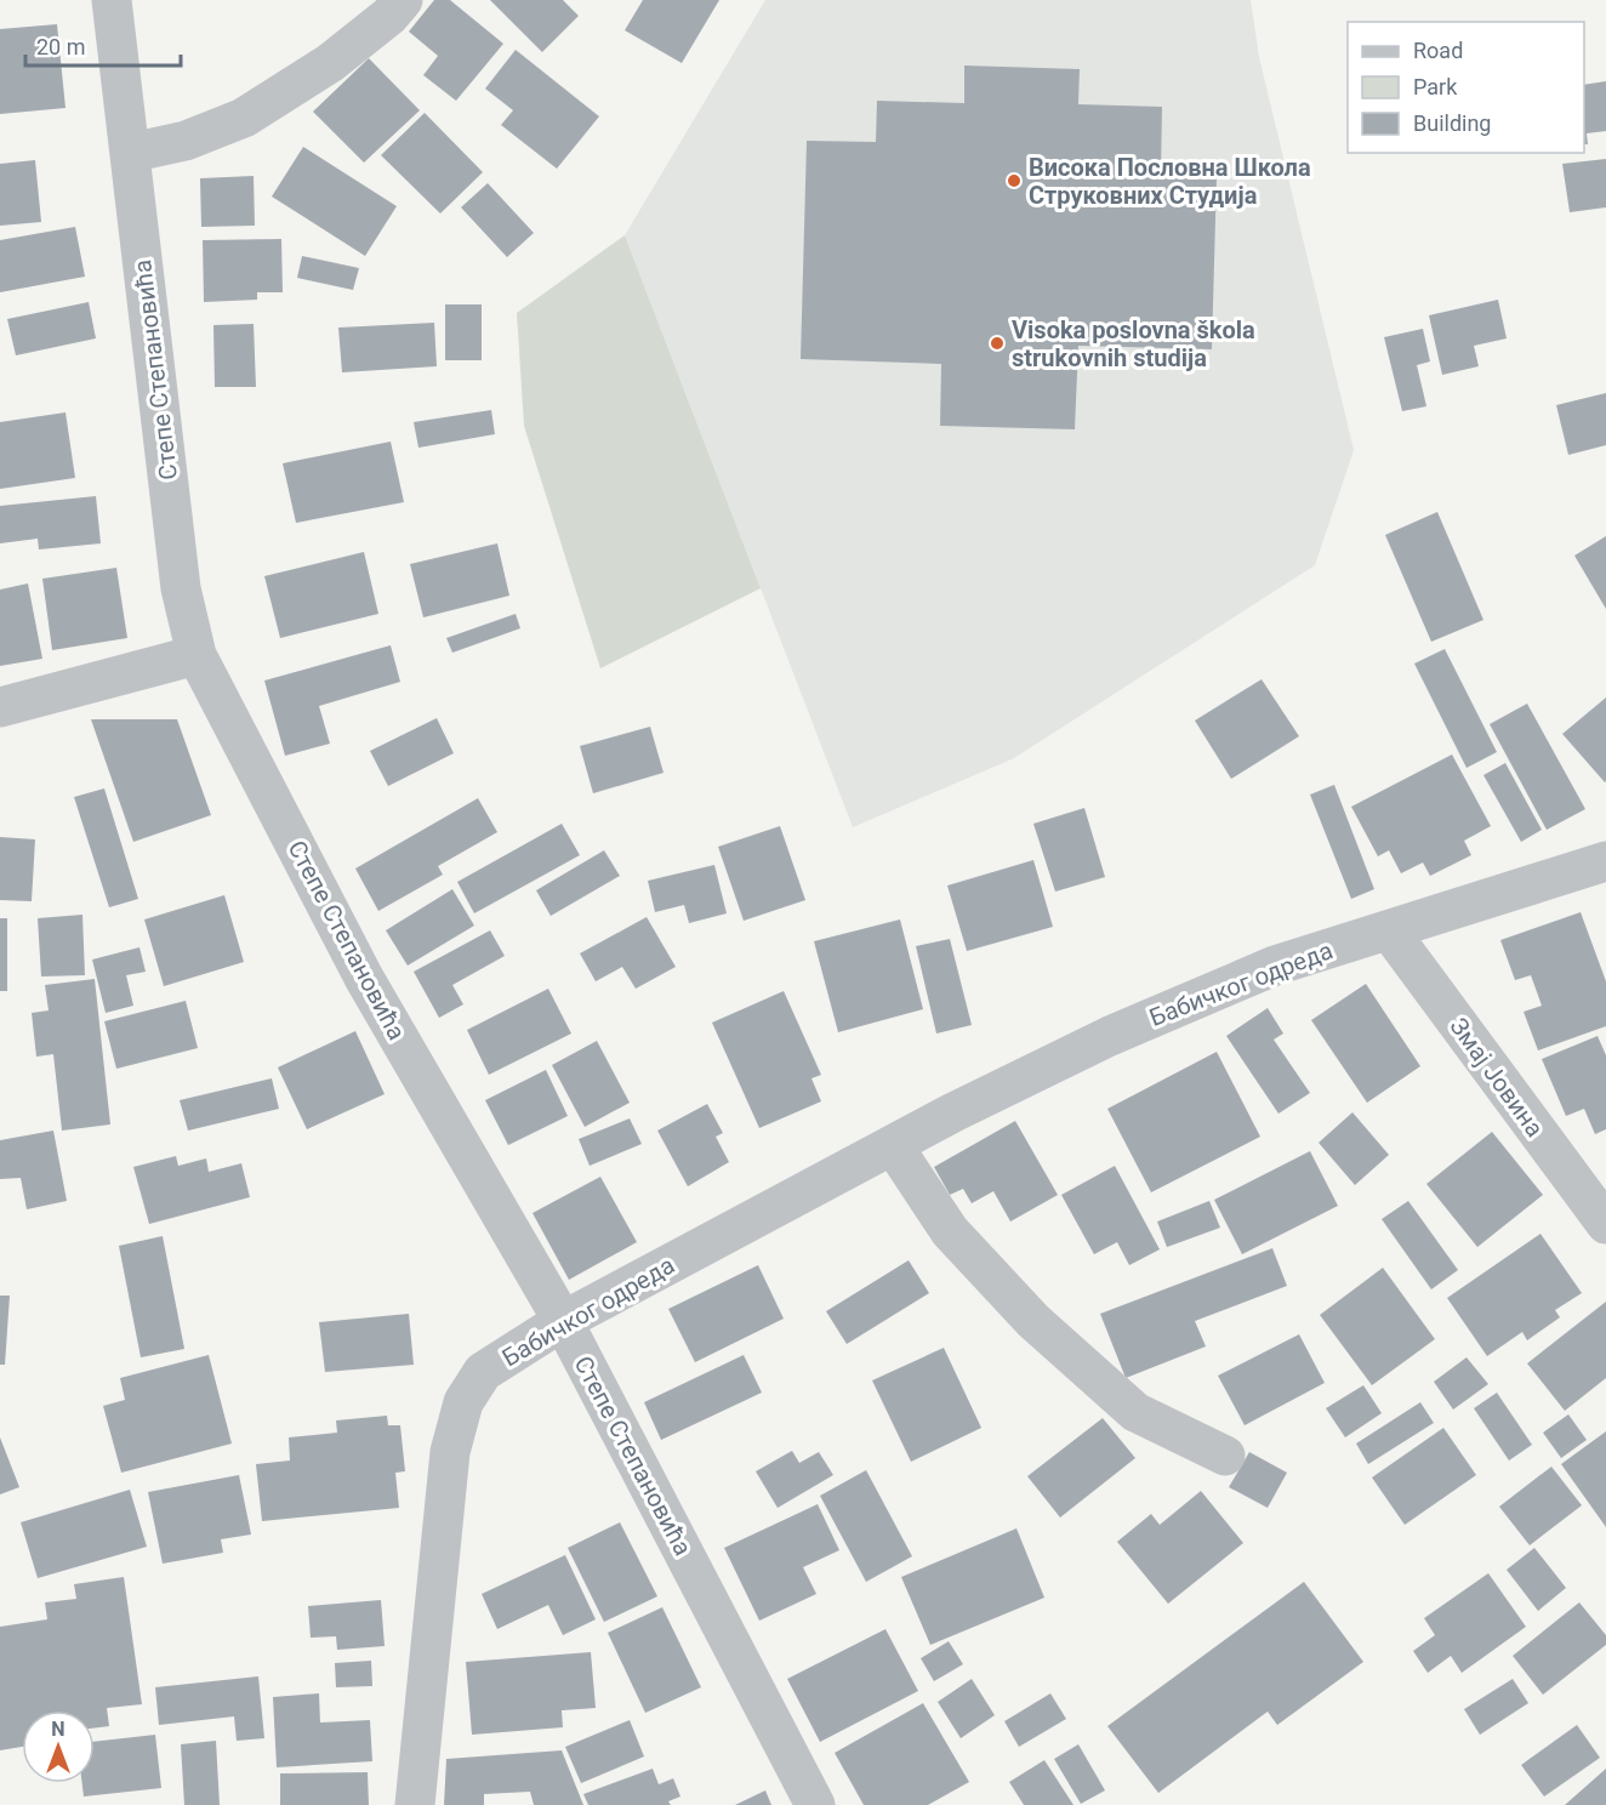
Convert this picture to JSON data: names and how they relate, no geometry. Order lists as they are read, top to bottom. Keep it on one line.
{"streets":{"street":["Степе Степановића","Бабичког одреда","Змај Јовина"]},"crossings":[["Степе Степановића","Бабичког одреда"],["Бабичког одреда","Змај Јовина"]],"places":["Висока Пословна Школа Струковних Студија","Visoka poslovna škola strukovnih studija"],"legend":["Road","Park","Building"],"scale_bar":"20 m","north":"top"}
